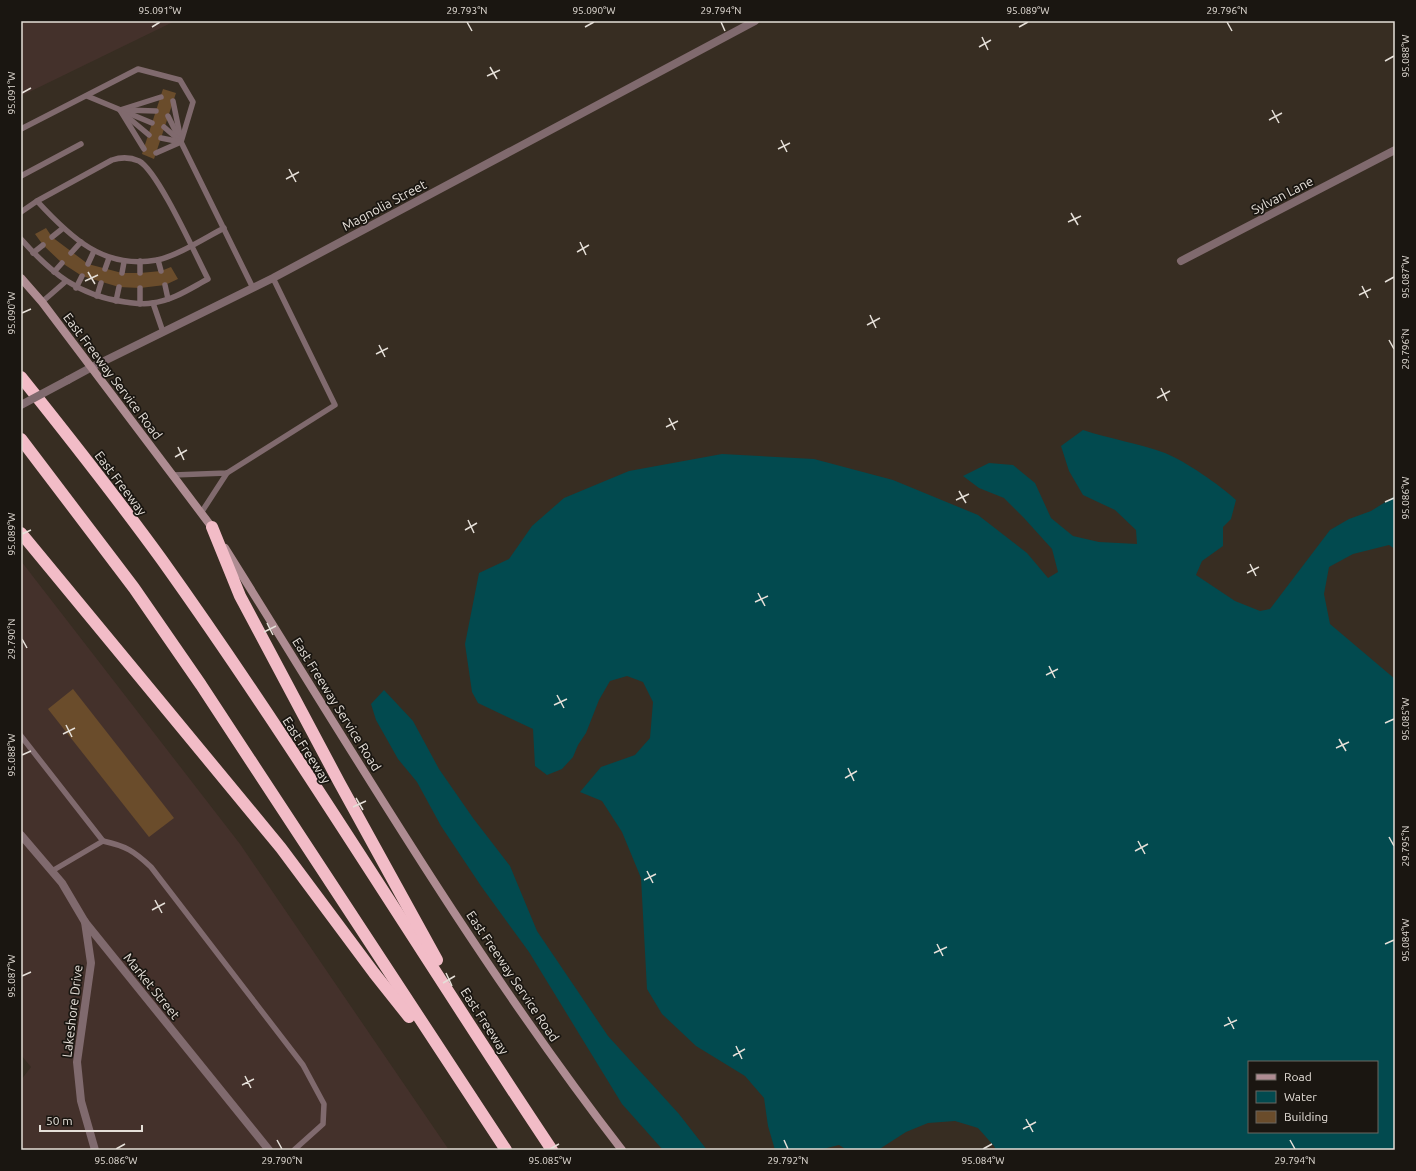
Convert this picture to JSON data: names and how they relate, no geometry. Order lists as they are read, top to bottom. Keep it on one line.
{"streets":{"highway":["East Freeway"],"main road":["East Freeway Service Road"],"street":["Sylvan Lane","Magnolia Street","Market Street","Lakeshore Drive"]},"crossings":[["Magnolia Street","East Freeway Service Road"],["Market Street","Lakeshore Drive"]],"legend":["Road","Water","Building"],"scale_bar":"50 m","coordinates":["95.091°W","29.793°N","95.090°W","29.794°N","95.089°W","29.796°N","95.088°W","95.087°W","95.086°W","29.790°N","95.085°W","29.795°N","95.084°W","29.792°N"]}
